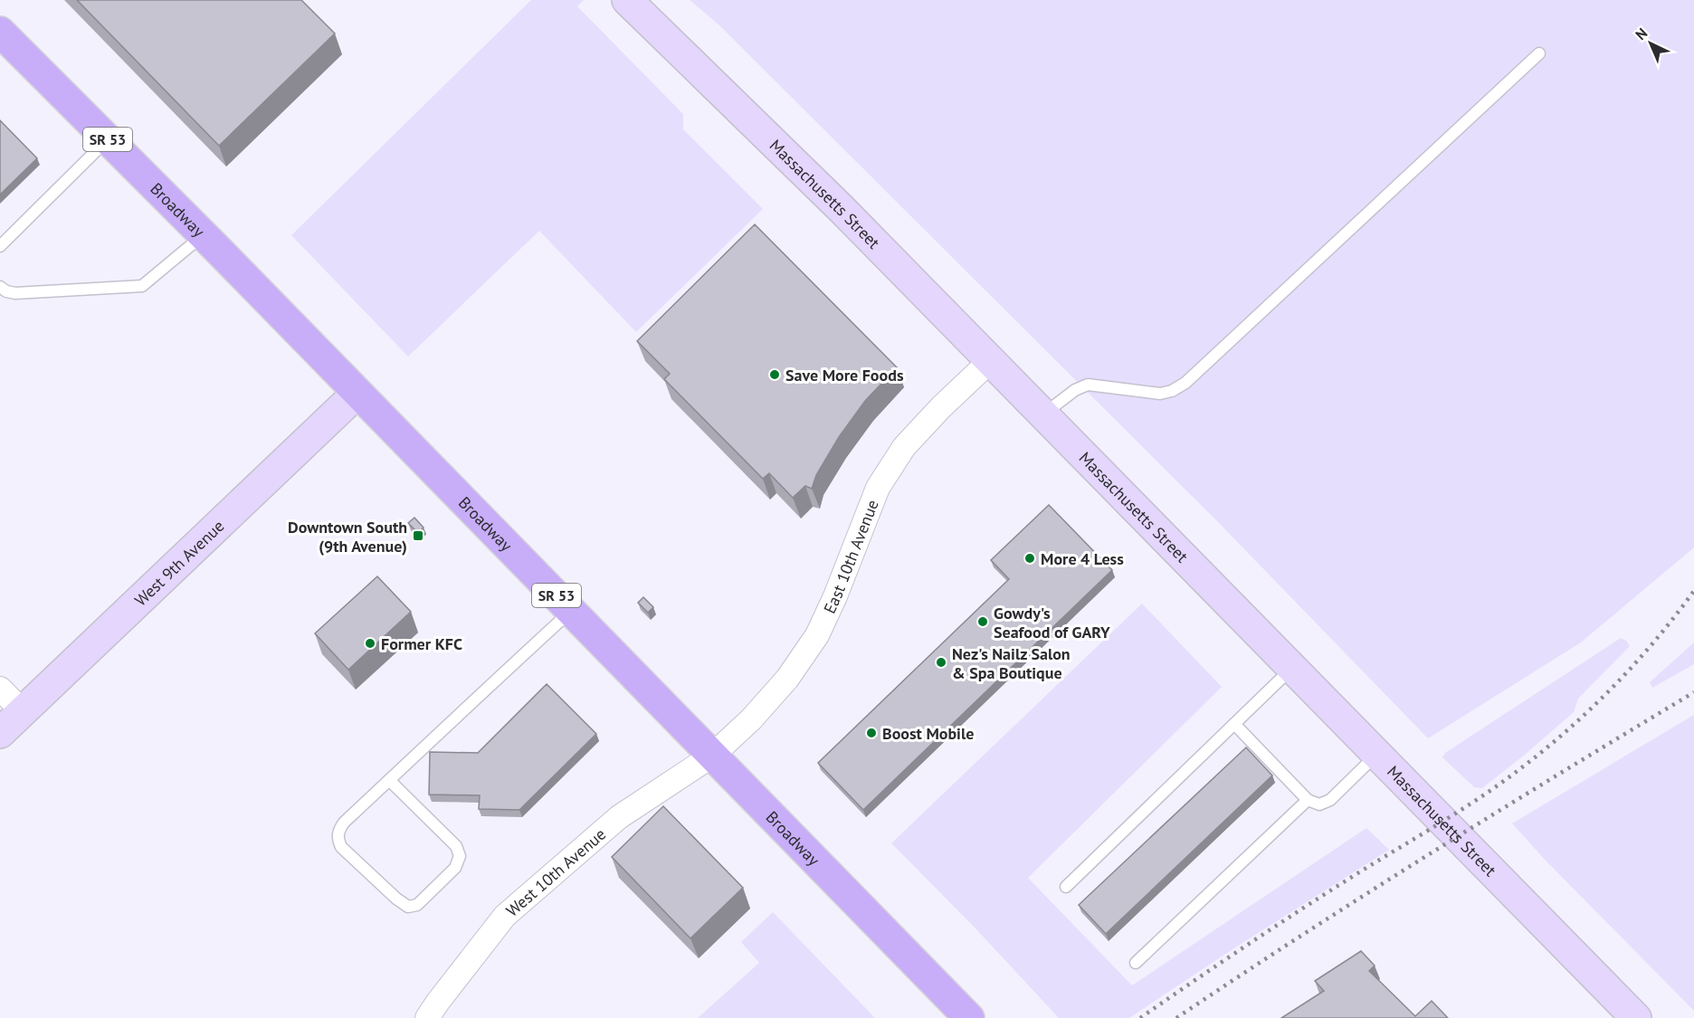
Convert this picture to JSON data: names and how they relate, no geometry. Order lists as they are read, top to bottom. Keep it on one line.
{"streets":{"main road":["SR 53","Broadway"],"street":["Massachusetts Street","East 10th Avenue","West 9th Avenue","West 10th Avenue"]},"crossings":[["Massachusetts Street","East 10th Avenue"],["Broadway","East 10th Avenue"],["Broadway","West 9th Avenue"],["Broadway","West 10th Avenue"],["East 10th Avenue","West 10th Avenue"]],"places":{"other":["Save More Foods","More 4 Less","Gowdy's Seafood of GARY","Former KFC","Nez's Nailz Salon & Spa Boutique","Boost Mobile"],"transit":["Downtown South (9th Avenue)"]},"north":"top left"}
